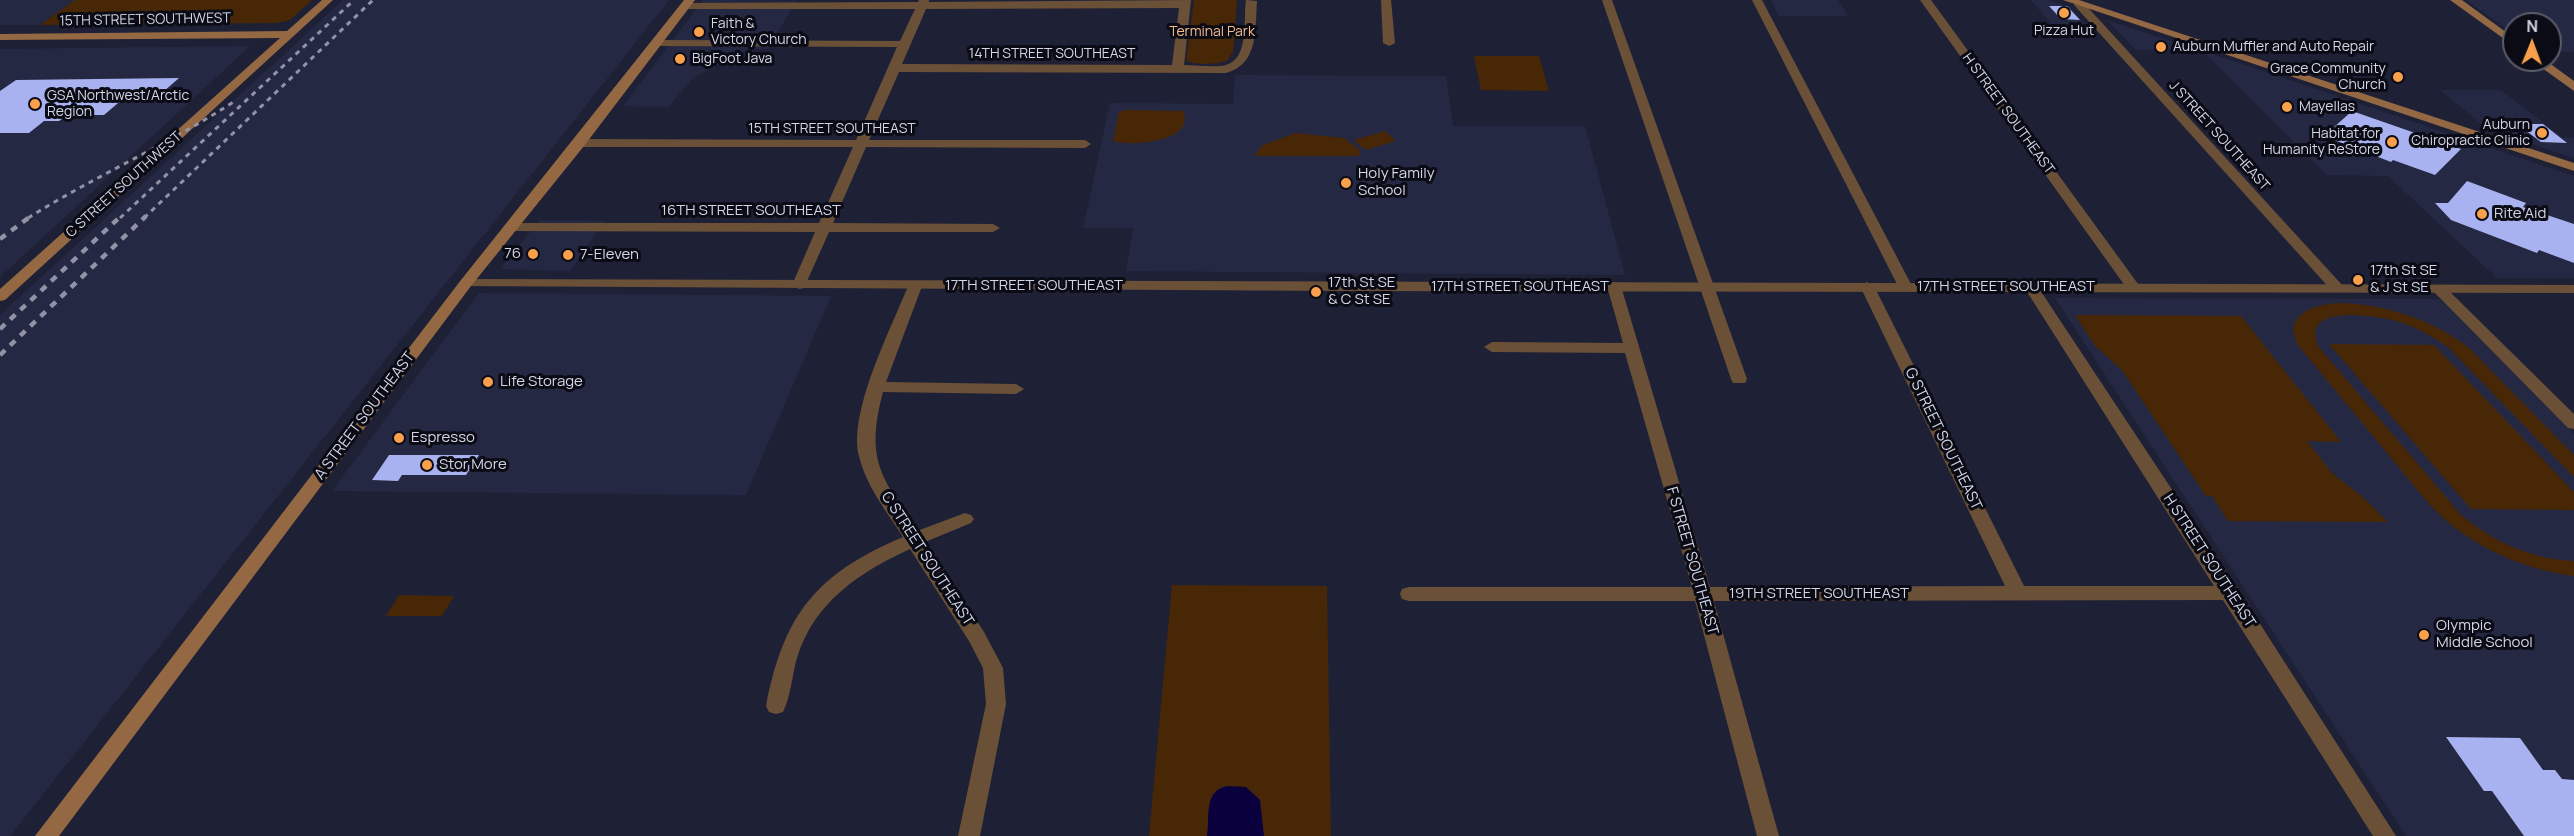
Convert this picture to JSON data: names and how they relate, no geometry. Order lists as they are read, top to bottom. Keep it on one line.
{"streets":{"main road":["15TH STREET SOUTHWEST","C STREET SOUTHWEST","A STREET SOUTHEAST"],"street":["14TH STREET SOUTHEAST","H STREET SOUTHEAST","15TH STREET SOUTHEAST","J STREET SOUTHEAST","16TH STREET SOUTHEAST","17TH STREET SOUTHEAST","G STREET SOUTHEAST","C STREET SOUTHEAST","F STREET SOUTHEAST","19TH STREET SOUTHEAST"]},"crossings":[["15TH STREET SOUTHWEST","C STREET SOUTHWEST"],["H STREET SOUTHEAST","17TH STREET SOUTHEAST"],["H STREET SOUTHEAST","19TH STREET SOUTHEAST"],["15TH STREET SOUTHEAST","A STREET SOUTHEAST"],["J STREET SOUTHEAST","17TH STREET SOUTHEAST"],["16TH STREET SOUTHEAST","A STREET SOUTHEAST"],["17TH STREET SOUTHEAST","A STREET SOUTHEAST"],["17TH STREET SOUTHEAST","G STREET SOUTHEAST"],["17TH STREET SOUTHEAST","C STREET SOUTHEAST"],["17TH STREET SOUTHEAST","F STREET SOUTHEAST"],["G STREET SOUTHEAST","19TH STREET SOUTHEAST"],["F STREET SOUTHEAST","19TH STREET SOUTHEAST"]],"parks":["Terminal Park"],"places":["Pizza Hut","Faith & Victory Church","Auburn Muffler and Auto Repair","BigFoot Java","Grace Community Church","GSA Northwest/Arctic Region","Mayellas","Auburn Chiropractic Clinic","Habitat for Humanity ReStore","Holy Family School","Rite Aid","76","7-Eleven","17th St SE & J St SE","17th St SE & C St SE","Life Storage","Espresso","Stor More","Olympic Middle School"],"north":"top"}
